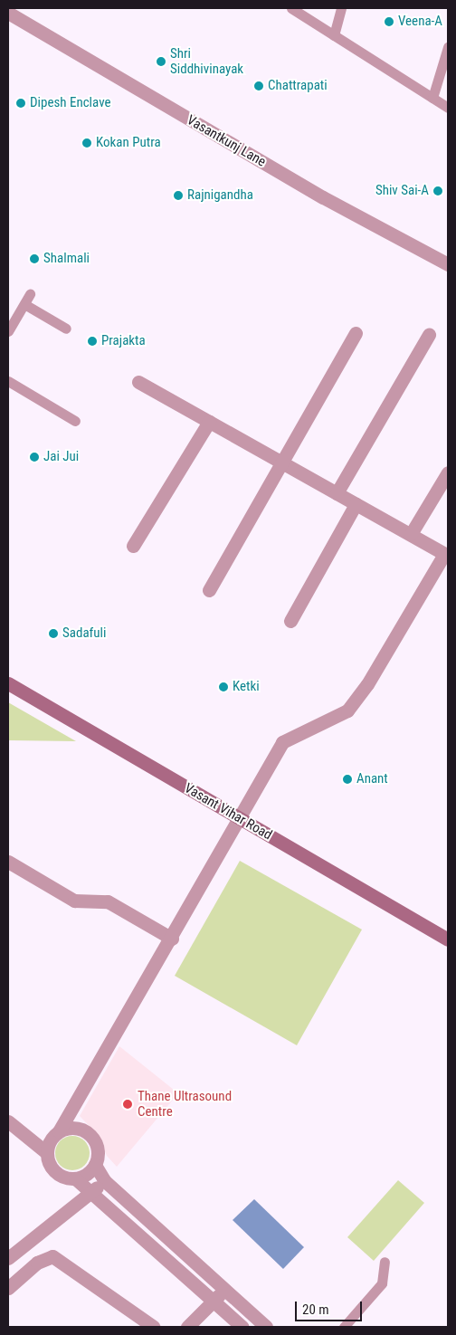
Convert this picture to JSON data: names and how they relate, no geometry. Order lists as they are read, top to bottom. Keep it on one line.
{"streets":{"street":["Vasantkunj Lane","Vasant Vihar Road"]},"places":["Veena-A","Shri Siddhivinayak","Chattrapati","Dipesh Enclave","Kokan Putra","Shiv Sai-A","Rajnigandha","Shalmali","Prajakta","Jai Jui","Sadafuli","Ketki","Anant","Thane Ultrasound Centre"],"scale_bar":"20 m"}
